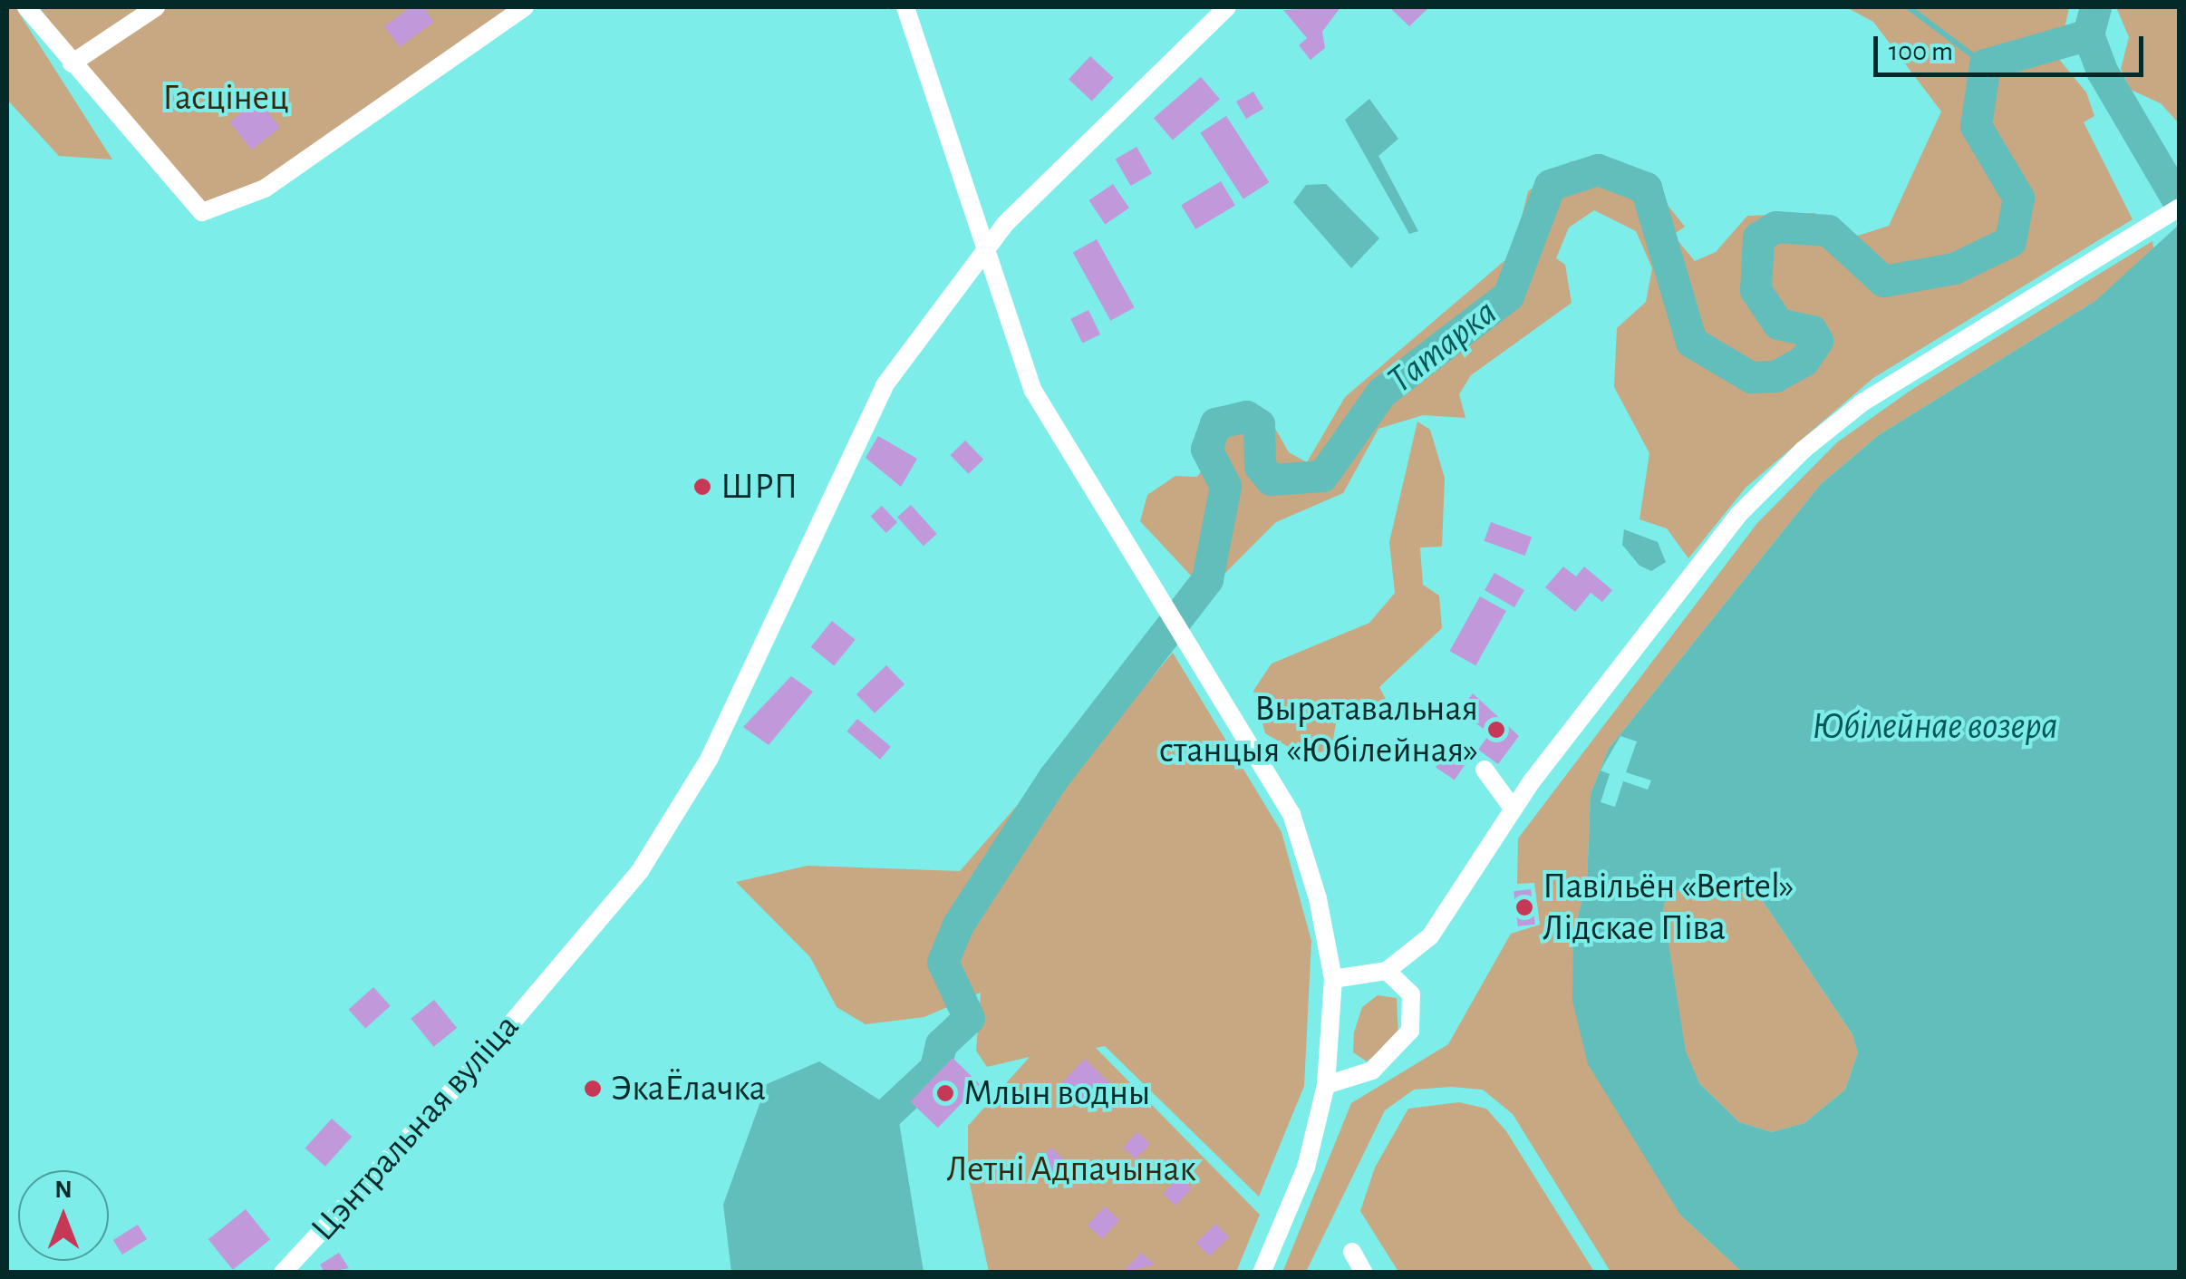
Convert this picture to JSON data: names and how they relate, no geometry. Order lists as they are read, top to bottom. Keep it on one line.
{"streets":{"street":["Цэнтральная вуліца"]},"water":["Татарка","Юбілейнае возера"],"parks":["Гасцінец","Летні Адпачынак"],"places":["ШРП","Выратавальная станцыя «Юбілейная»","Павільён «Bertel» Лідскае Піва","ЭкаЁлачка","Млын водны"],"scale_bar":"100 m","north":"top"}
